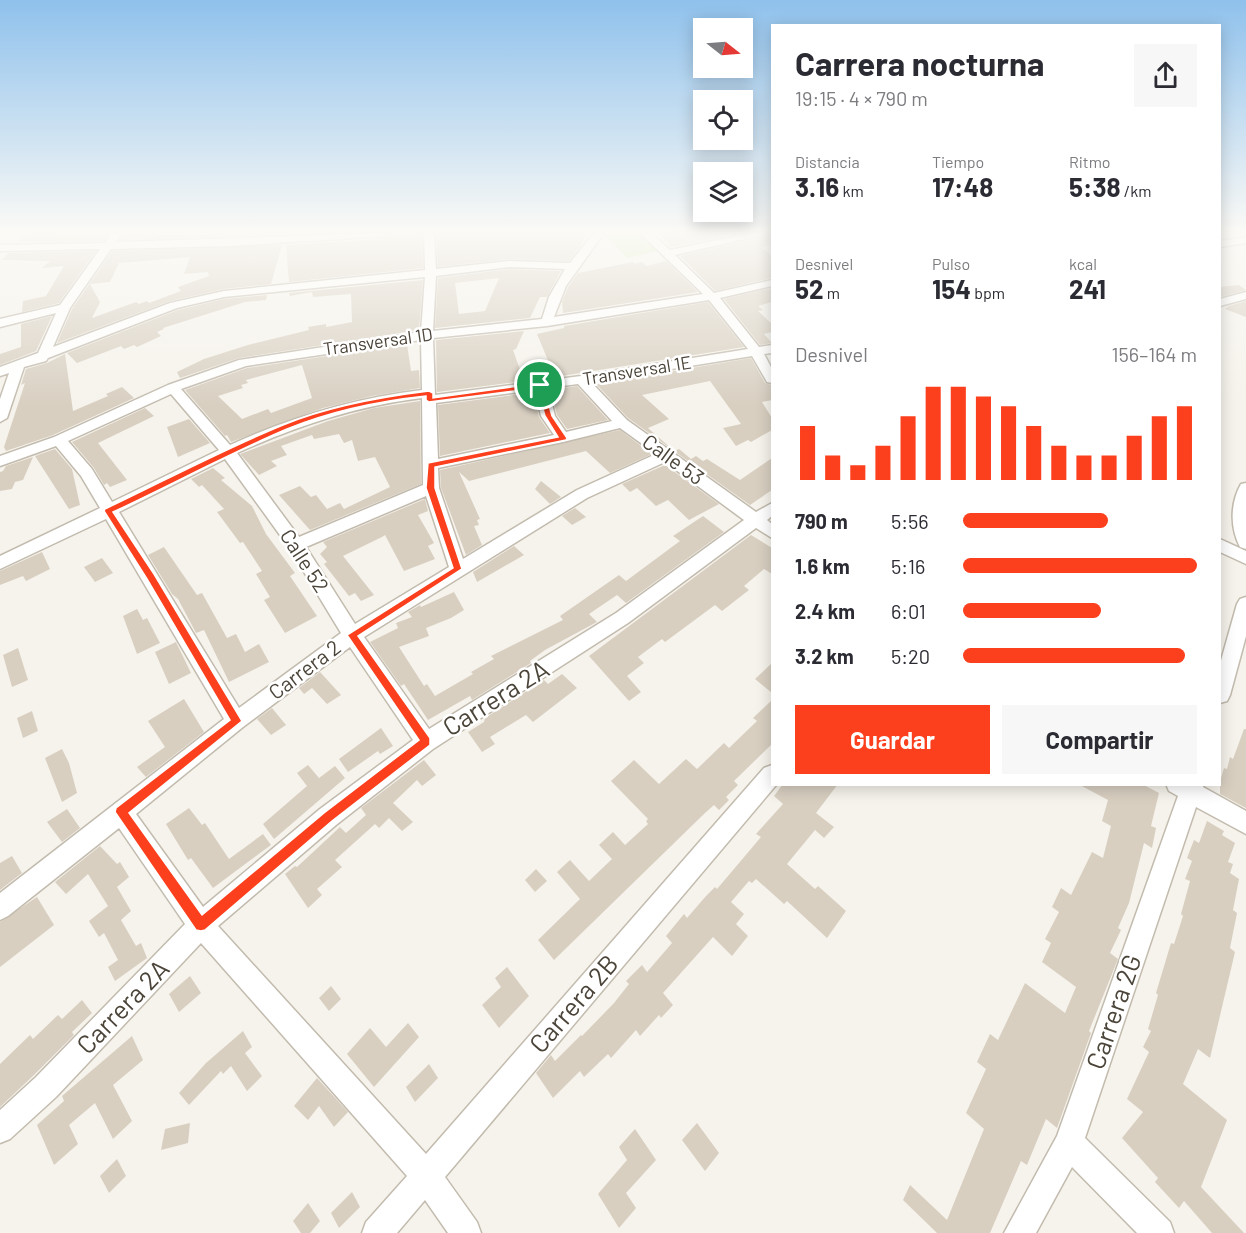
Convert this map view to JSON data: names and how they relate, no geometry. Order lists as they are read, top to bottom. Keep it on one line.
{"streets":{"street":["Transversal 1D","Transversal 1E","Calle 53","Calle 52","Carrera 2","Carrera 2A","Carrera 2B","Carrera 2G"]},"crossings":[["Transversal 1D","Calle 52"],["Transversal 1E","Calle 53"],["Transversal 1E","Calle 52"],["Calle 53","Carrera 2"],["Calle 53","Carrera 2A"],["Calle 52","Carrera 2"],["Calle 52","Carrera 2A"]],"north":"right","page":{"heading":["Carrera nocturna","19:15 · 4 × 790 m"],"stats":[["Distancia","3.16 km"],["Tiempo","17:48"],["Ritmo","5:38 /km"],["Desnivel","52 m"],["Pulso","154 bpm"],["kcal","241"]],"chart":["Desnivel","156–164 m"],"list":[{"name":"790 m","note":"5:56"},{"name":"1.6 km","note":"5:16"},{"name":"2.4 km","note":"6:01"},{"name":"3.2 km","note":"5:20"}],"buttons":["Guardar","Compartir"]}}
